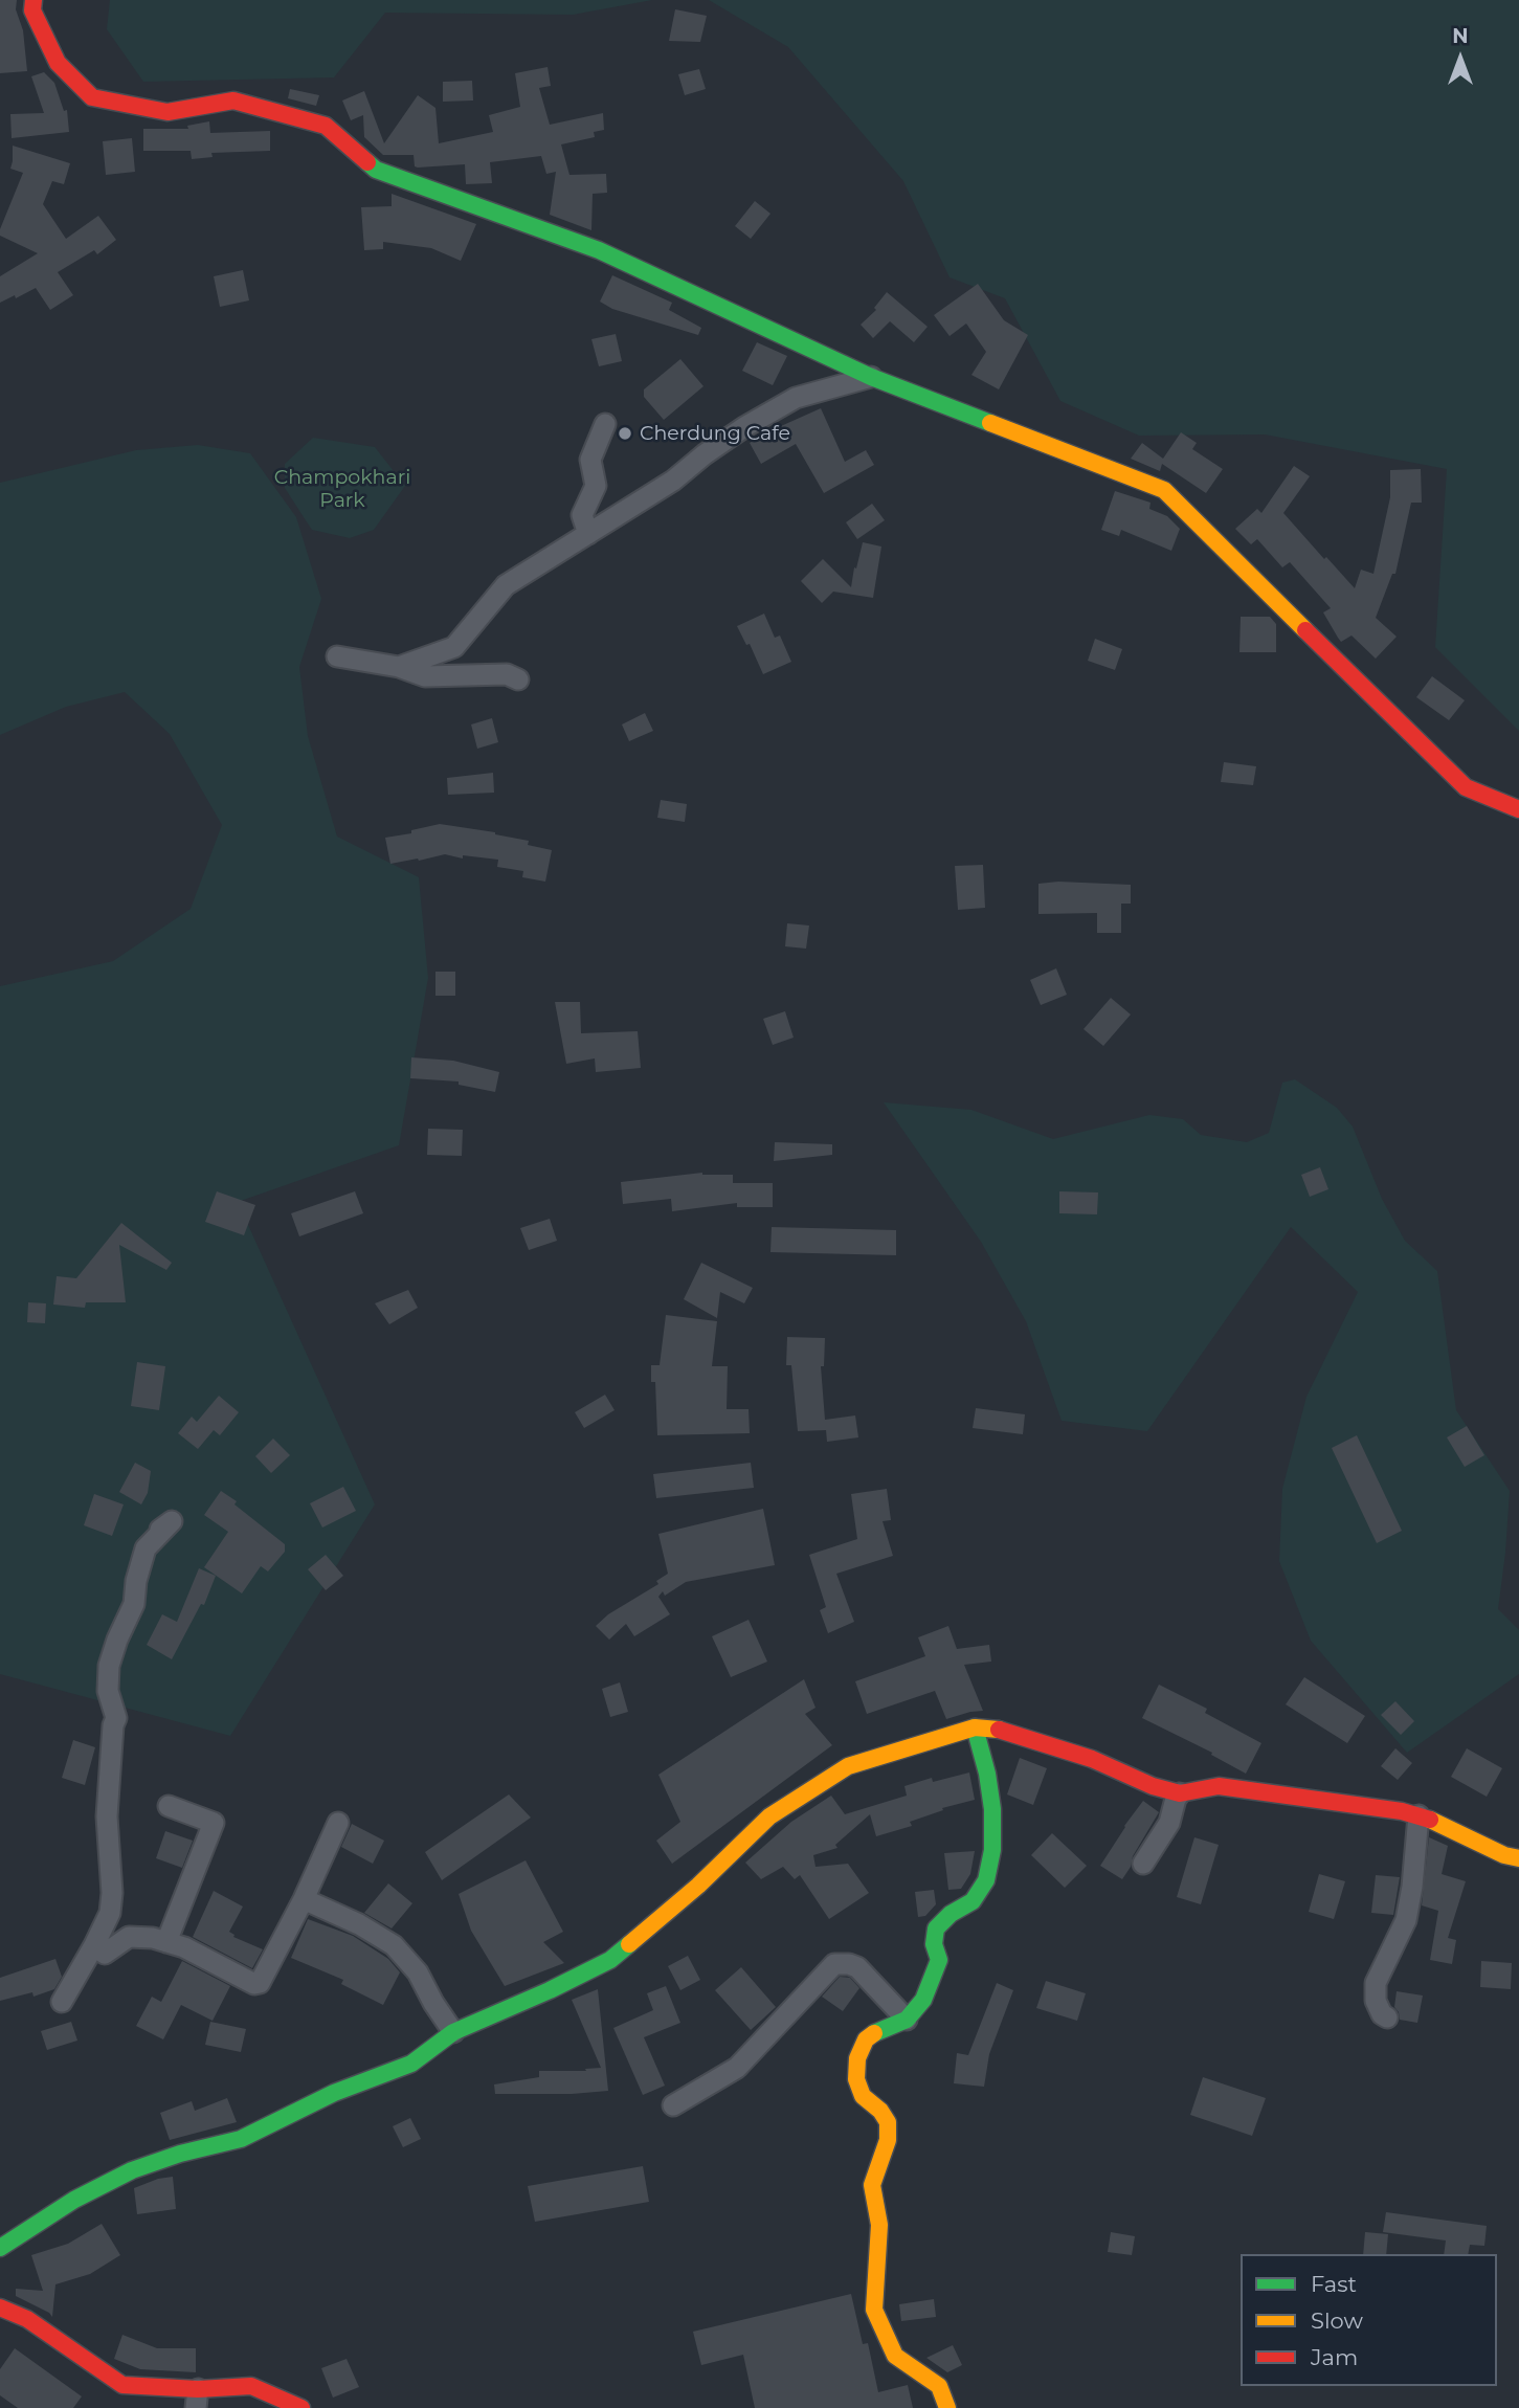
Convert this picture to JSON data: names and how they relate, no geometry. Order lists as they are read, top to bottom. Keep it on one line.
{"parks":["Champokhari Park"],"places":["Cherdung Cafe"],"legend":["Fast","Slow","Jam"],"north":"top"}
